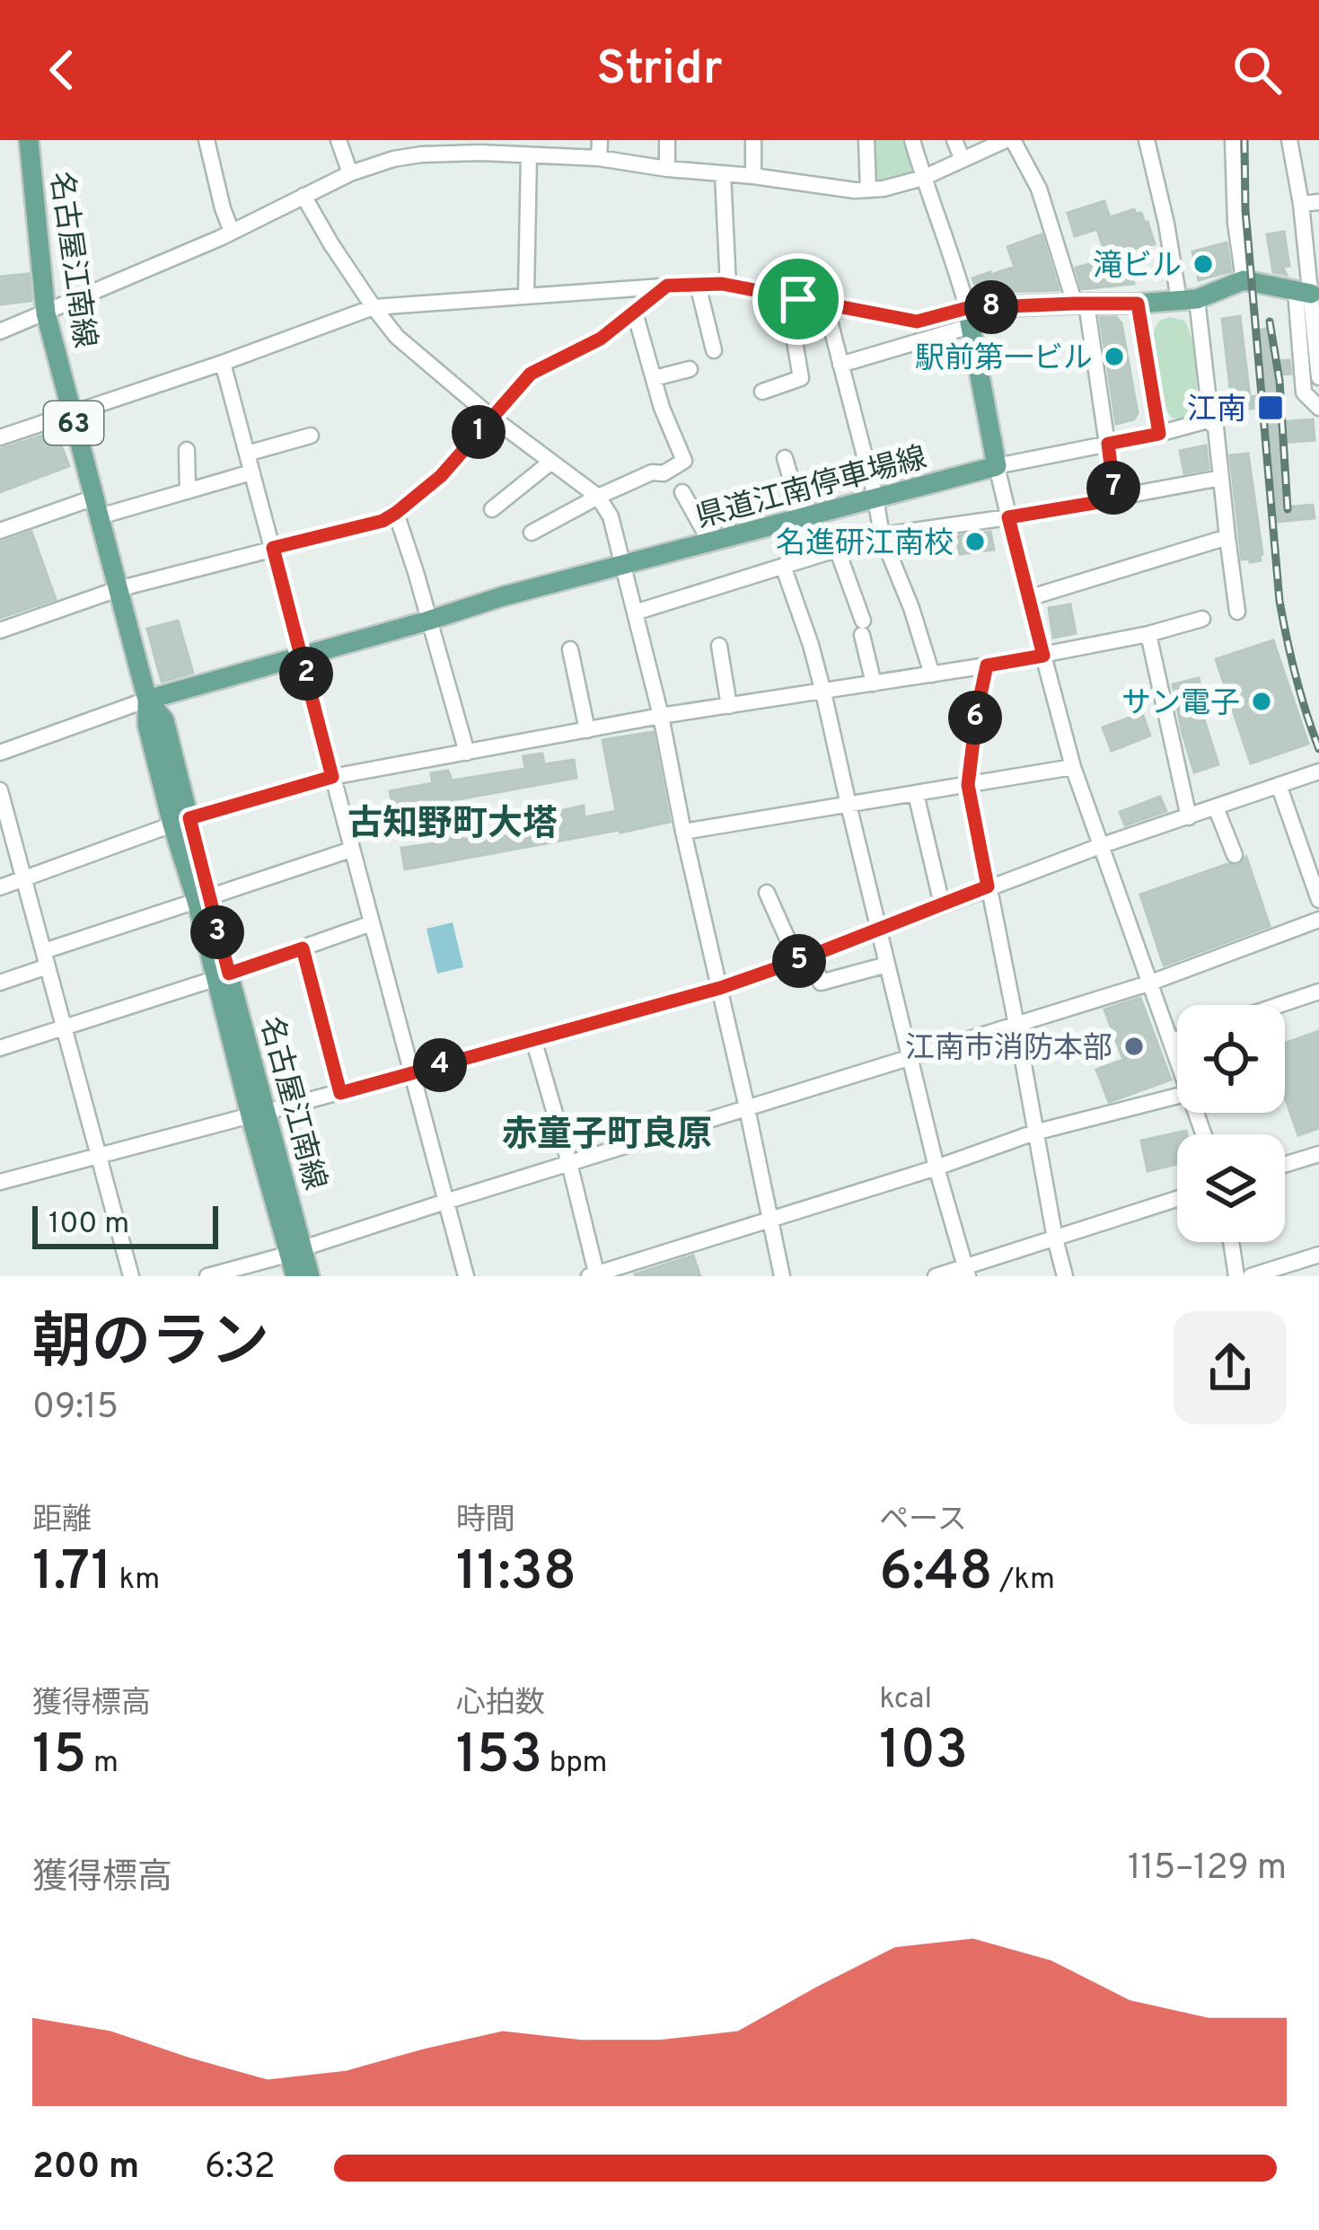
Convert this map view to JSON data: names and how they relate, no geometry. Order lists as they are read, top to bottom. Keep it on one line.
{"streets":{"main road":["名古屋江南線","63","県道江南停車場線"]},"crossings":[["名古屋江南線","県道江南停車場線"]],"districts":["古知野町大塔","赤童子町良原"],"places":{"other":["滝ビル","駅前第一ビル","名進研江南校","サン電子","江南市消防本部"],"transit":["江南"]},"scale_bar":"100 m","page":{"header":"Stridr","pins":["8","1","7","2","6","3","5","4"],"scale":"100 m","heading":["朝のラン","09:15"],"stats":[["距離","1.71 km"],["時間","11:38"],["ペース","6:48 /km"],["獲得標高","15 m"],["心拍数","153 bpm"],["kcal","103"]],"chart":["獲得標高","115–129 m"],"list":[{"name":"200 m","note":"6:32"}]}}
